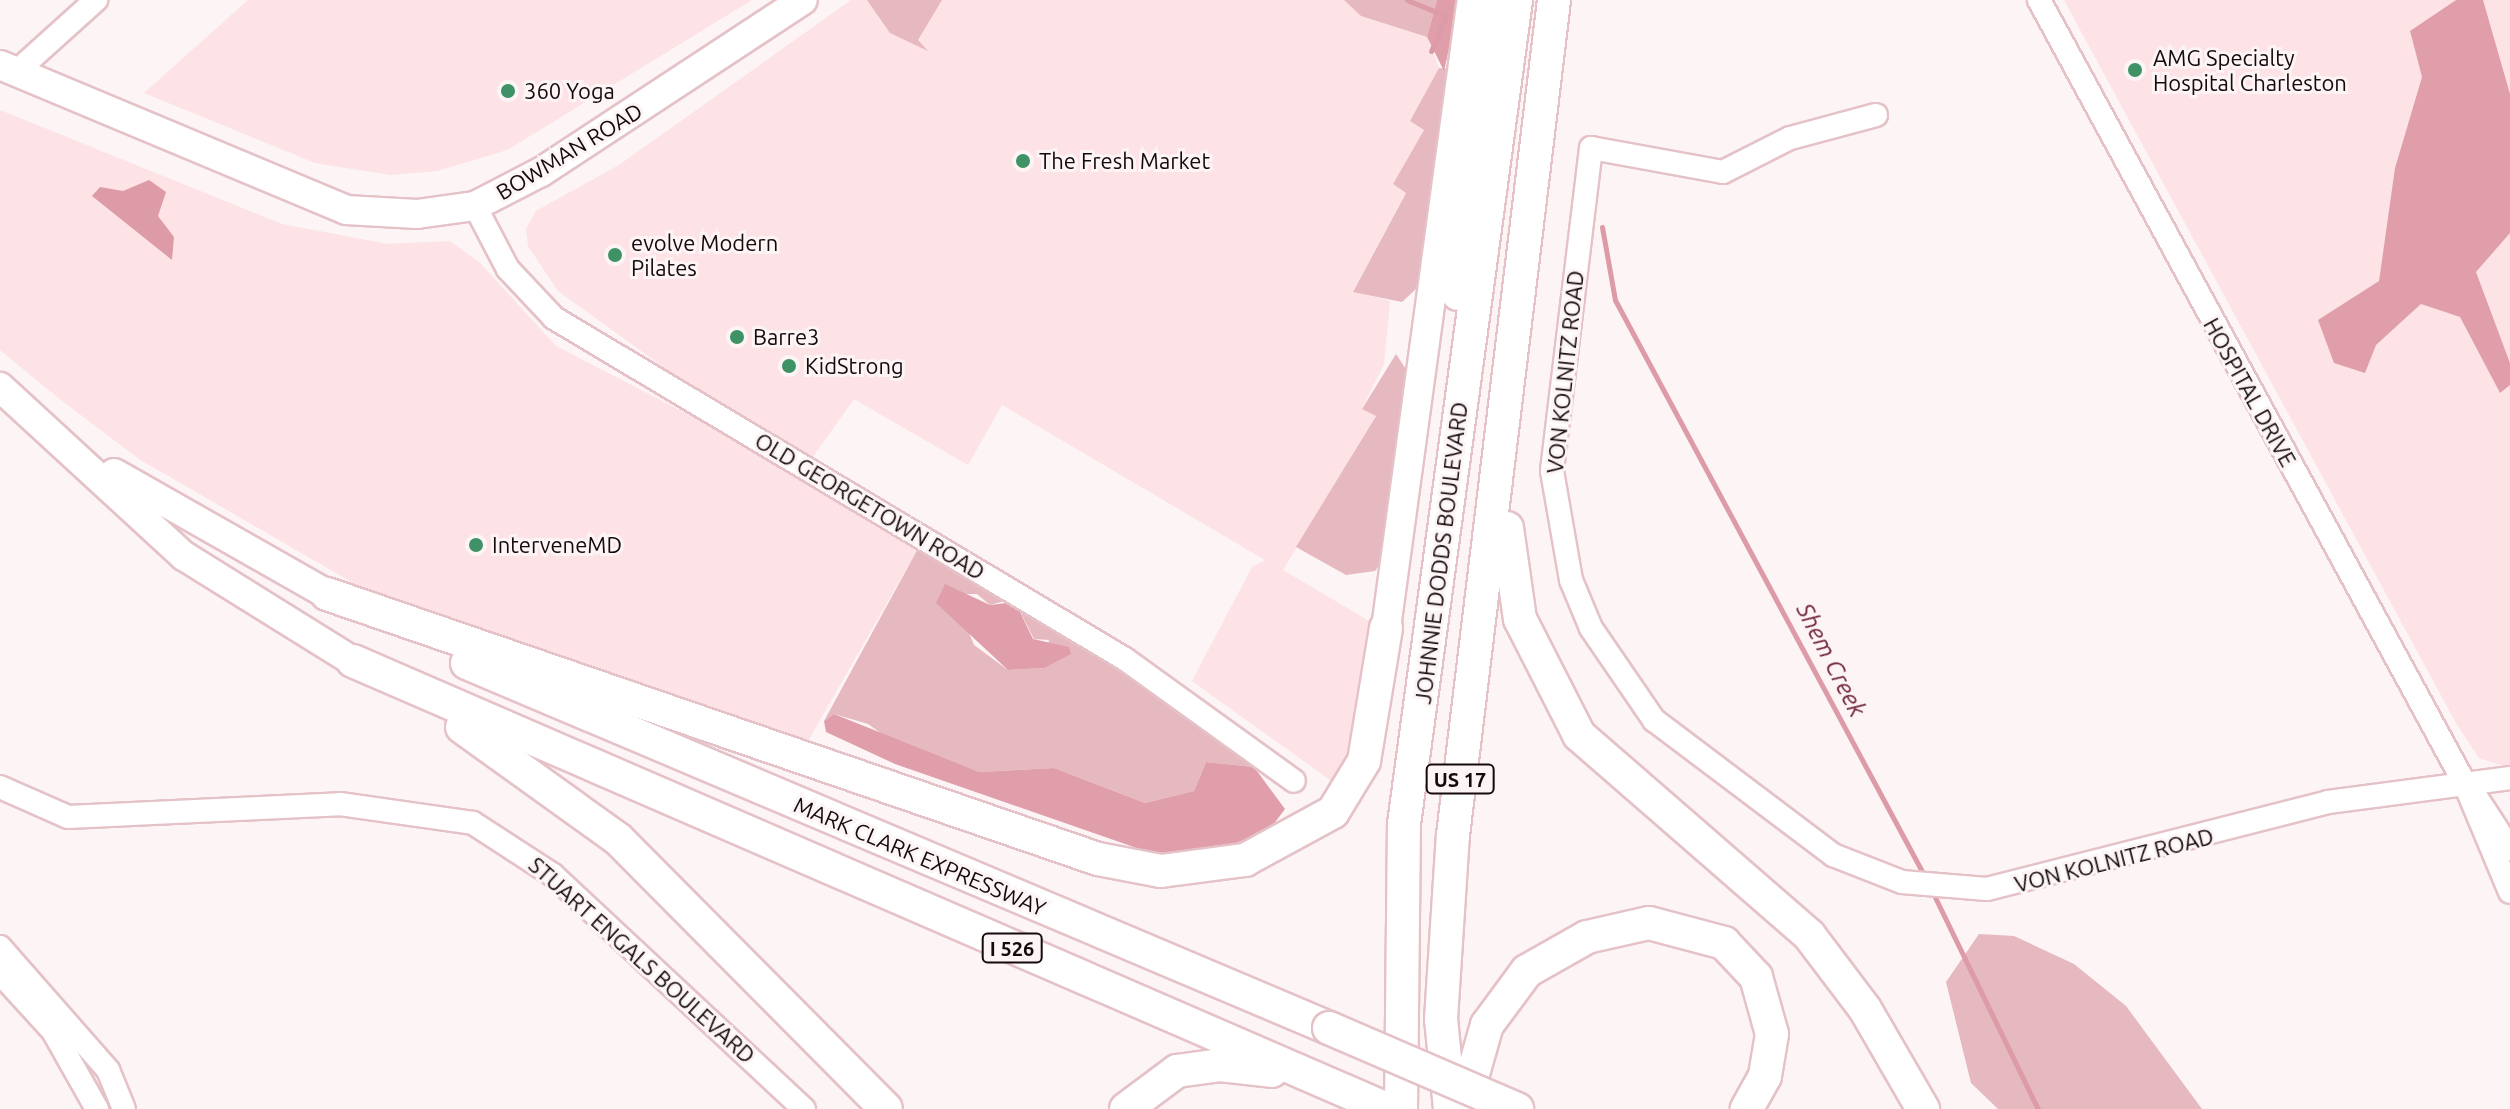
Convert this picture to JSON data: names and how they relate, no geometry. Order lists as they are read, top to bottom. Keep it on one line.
{"streets":{"highway":["JOHNNIE DODDS BOULEVARD","US 17","MARK CLARK EXPRESSWAY","I 526"],"main road":["BOWMAN ROAD"],"street":["VON KOLNITZ ROAD","HOSPITAL DRIVE","OLD GEORGETOWN ROAD","STUART ENGALS BOULEVARD"]},"crossings":[["BOWMAN ROAD","OLD GEORGETOWN ROAD"],["VON KOLNITZ ROAD","HOSPITAL DRIVE"]],"water":["Shem Creek"],"places":["AMG Specialty Hospital Charleston","360 Yoga","The Fresh Market","evolve Modern Pilates","Barre3","KidStrong","InterveneMD"]}
